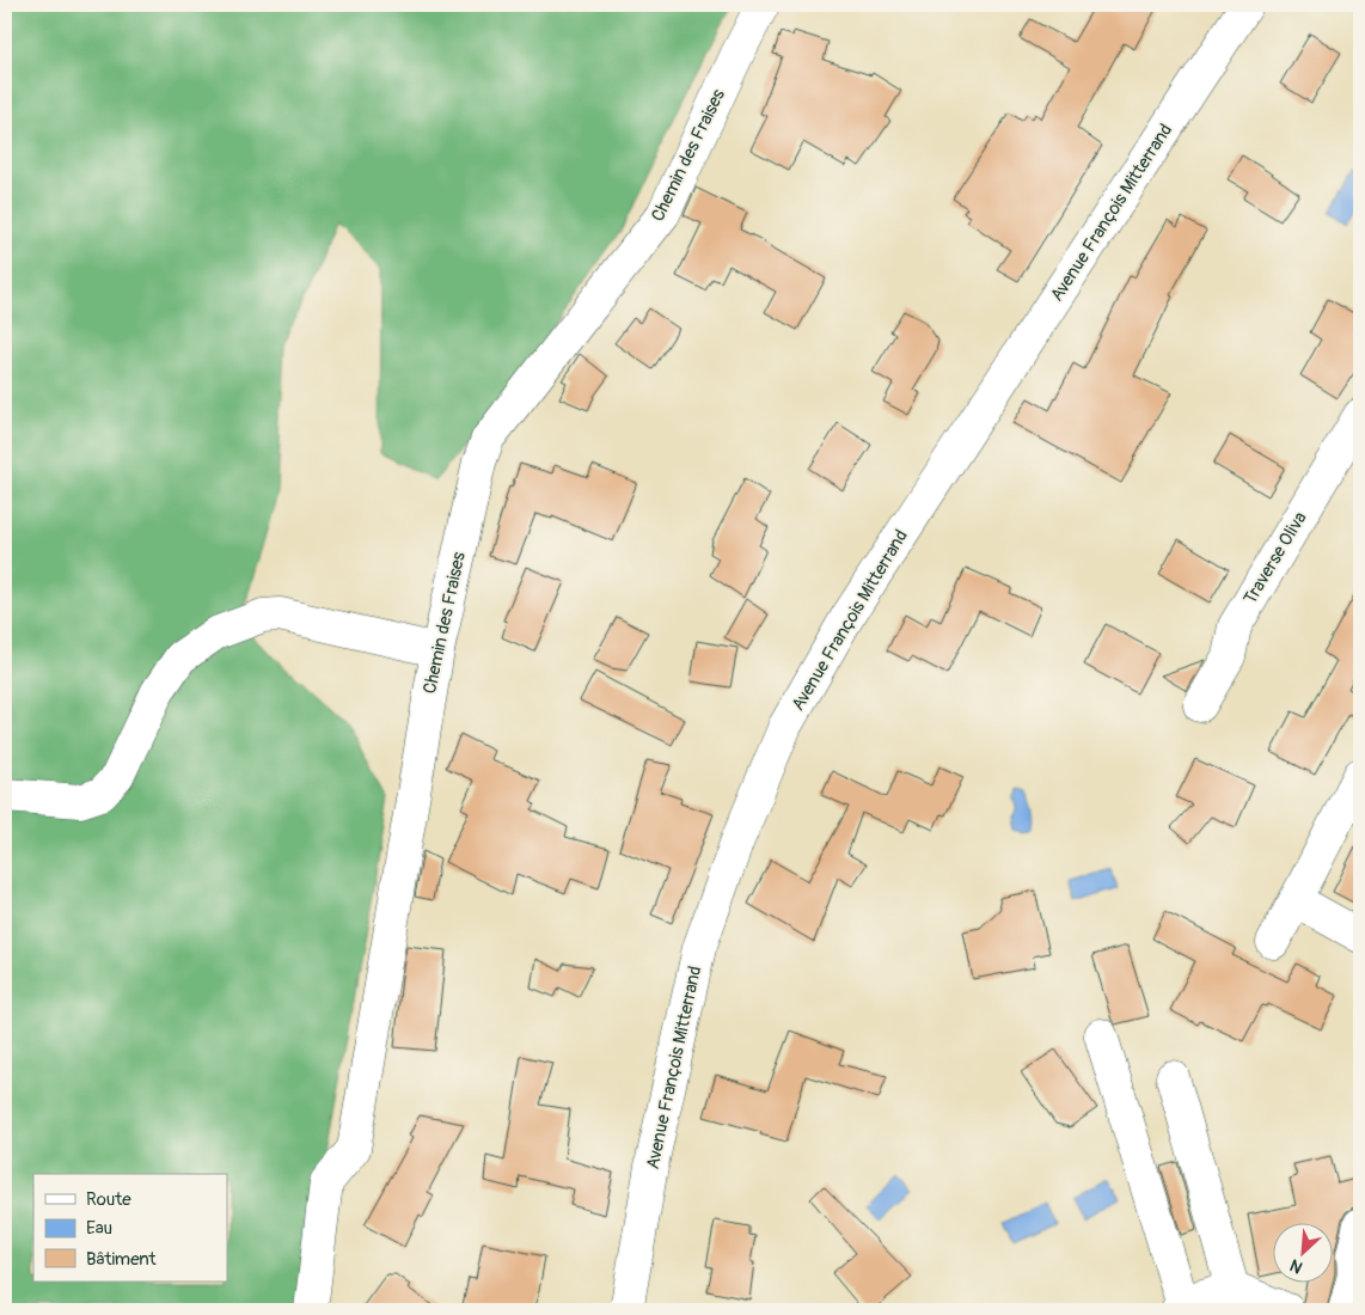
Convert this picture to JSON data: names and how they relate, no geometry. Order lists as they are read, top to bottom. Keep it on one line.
{"streets":{"street":["Chemin des Fraises","Avenue François Mitterrand","Traverse Oliva"]},"legend":["Route","Eau","Bâtiment"],"north":"bottom left"}
